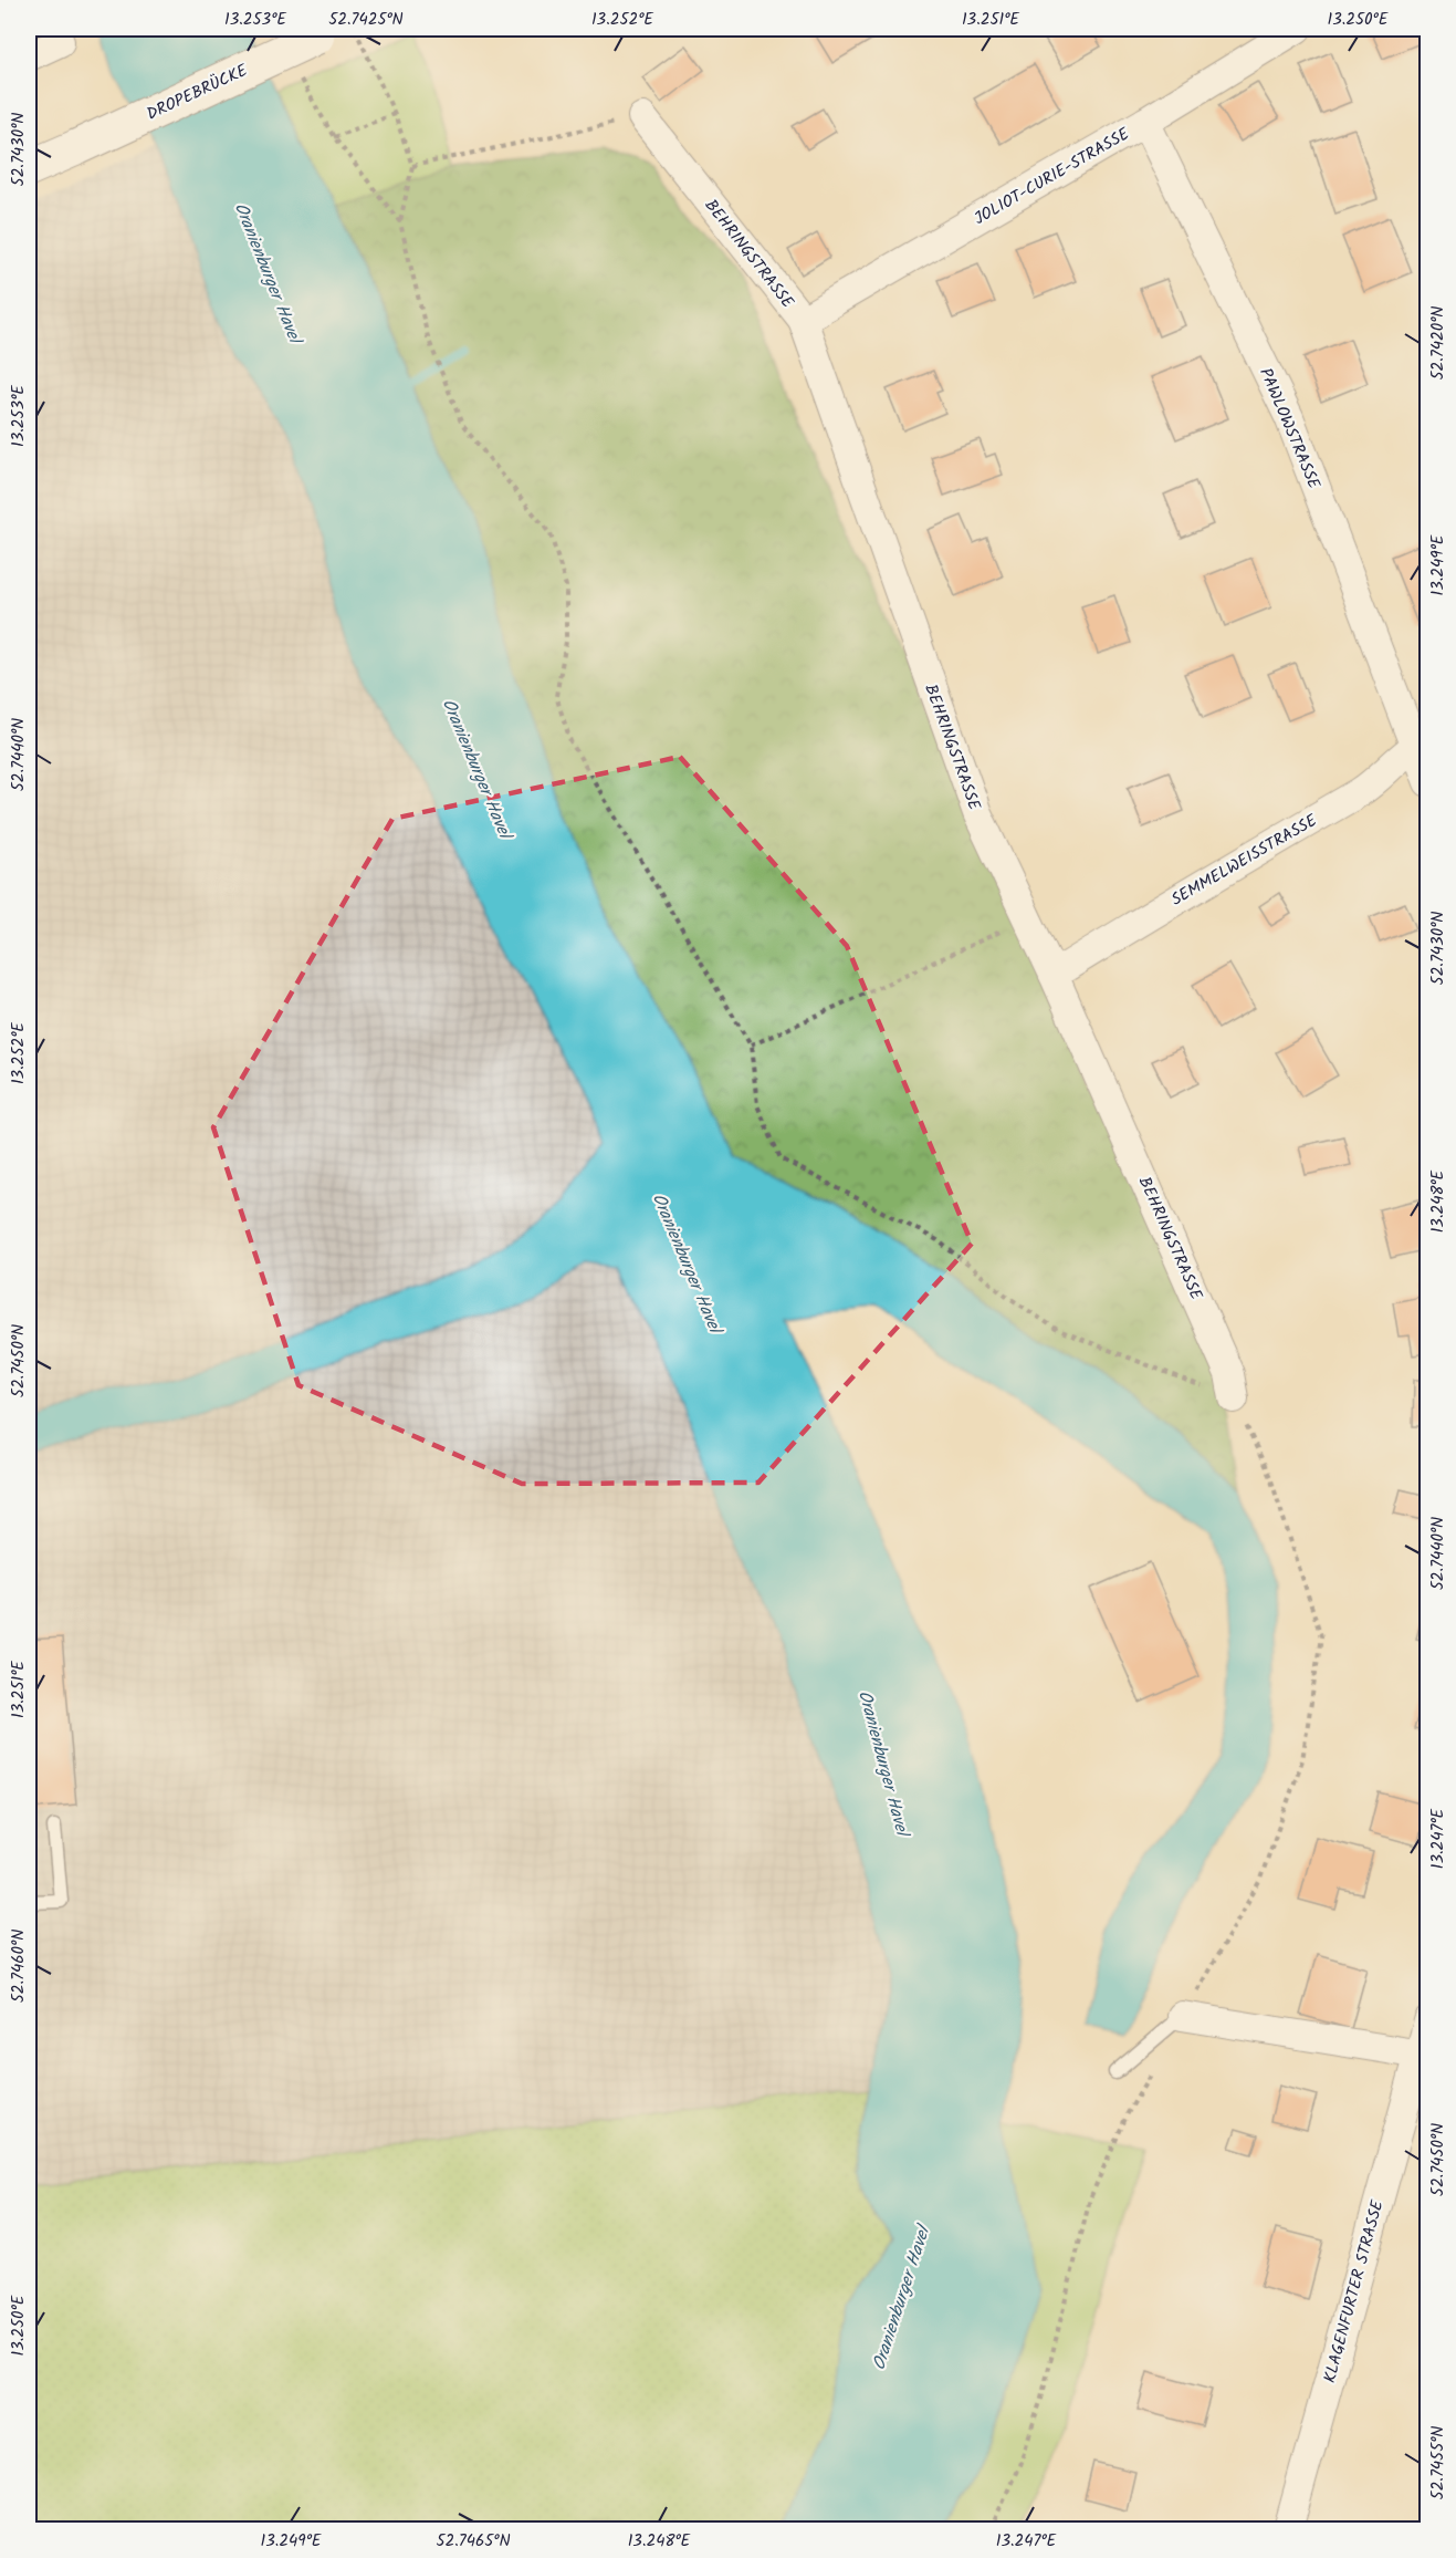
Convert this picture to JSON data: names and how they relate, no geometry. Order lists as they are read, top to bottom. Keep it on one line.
{"streets":{"street":["DROPEBRÜCKE","JOLIOT-CURIE-STRASSE","BEHRINGSTRASSE","PAWLOWSTRASSE","SEMMELWEISSTRASSE","KLAGENFURTER STRASSE"]},"crossings":[["JOLIOT-CURIE-STRASSE","BEHRINGSTRASSE"],["JOLIOT-CURIE-STRASSE","PAWLOWSTRASSE"],["BEHRINGSTRASSE","SEMMELWEISSTRASSE"],["PAWLOWSTRASSE","SEMMELWEISSTRASSE"]],"water":["Oranienburger Havel"],"coordinates":["13.253°E","52.7425°N","13.252°E","13.251°E","13.250°E","52.7430°N","52.7420°N","13.249°E","52.7440°N","13.248°E","52.7450°N","13.247°E","52.7460°N","52.7455°N","52.7465°N"]}
